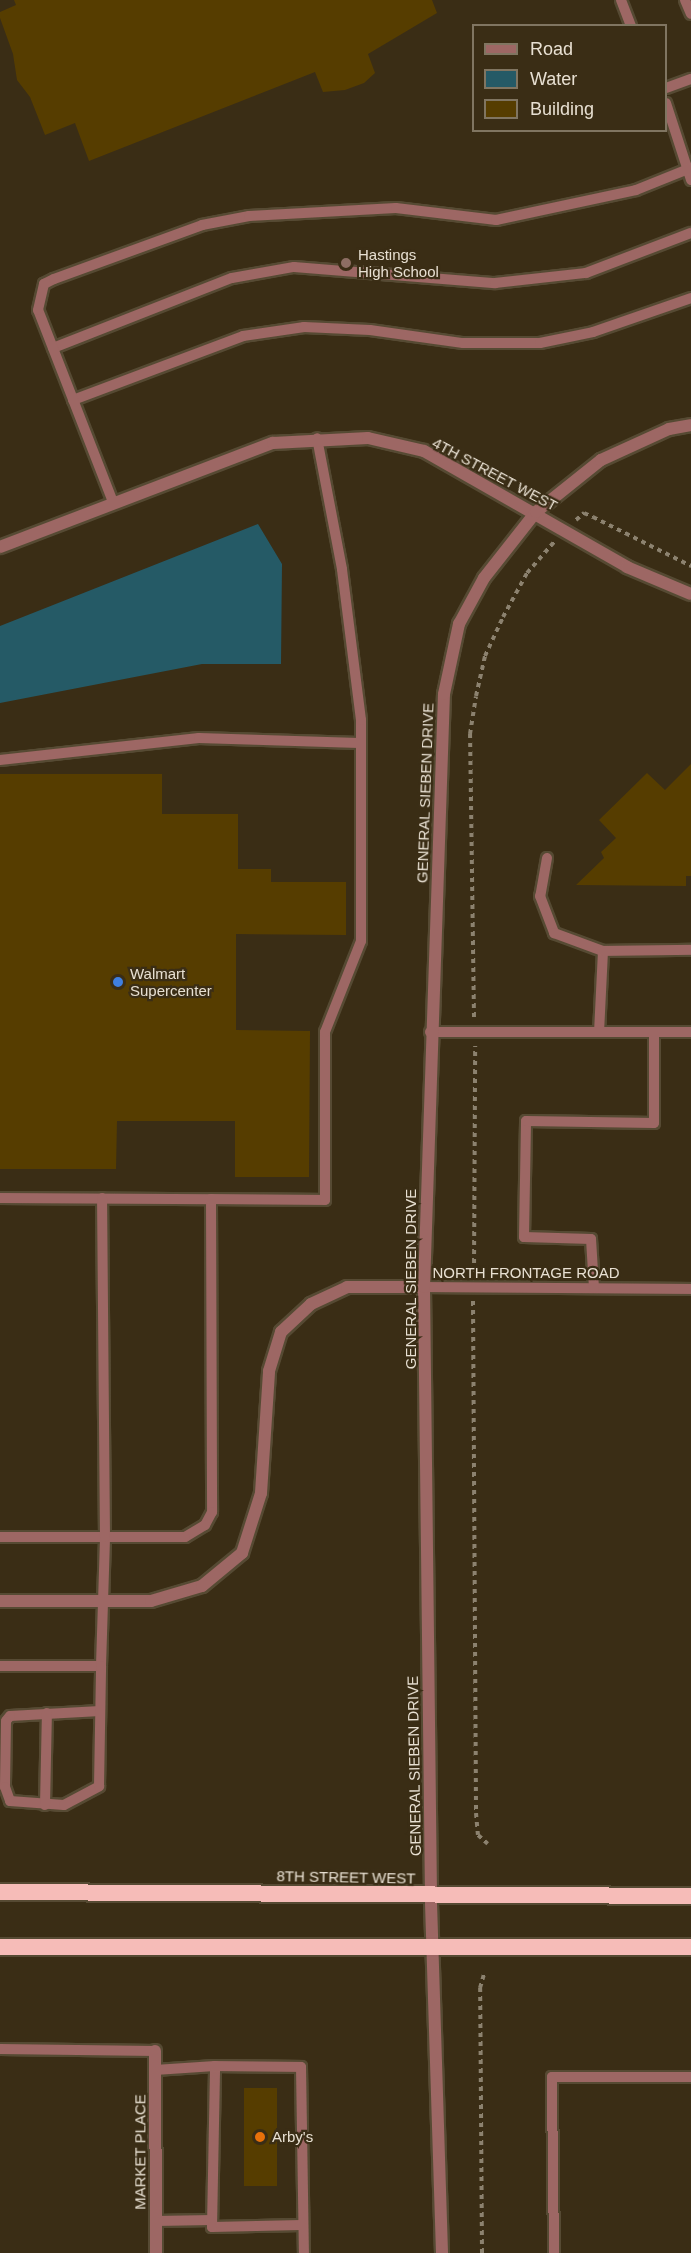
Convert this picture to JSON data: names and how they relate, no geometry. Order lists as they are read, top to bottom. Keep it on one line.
{"streets":{"highway":["8TH STREET WEST"],"street":["4TH STREET WEST","GENERAL SIEBEN DRIVE","NORTH FRONTAGE ROAD","MARKET PLACE"]},"crossings":[["4TH STREET WEST","GENERAL SIEBEN DRIVE"],["GENERAL SIEBEN DRIVE","NORTH FRONTAGE ROAD"],["GENERAL SIEBEN DRIVE","8TH STREET WEST"]],"places":["Hastings High School","Walmart Supercenter","Arby's"],"legend":["Road","Water","Building"]}
